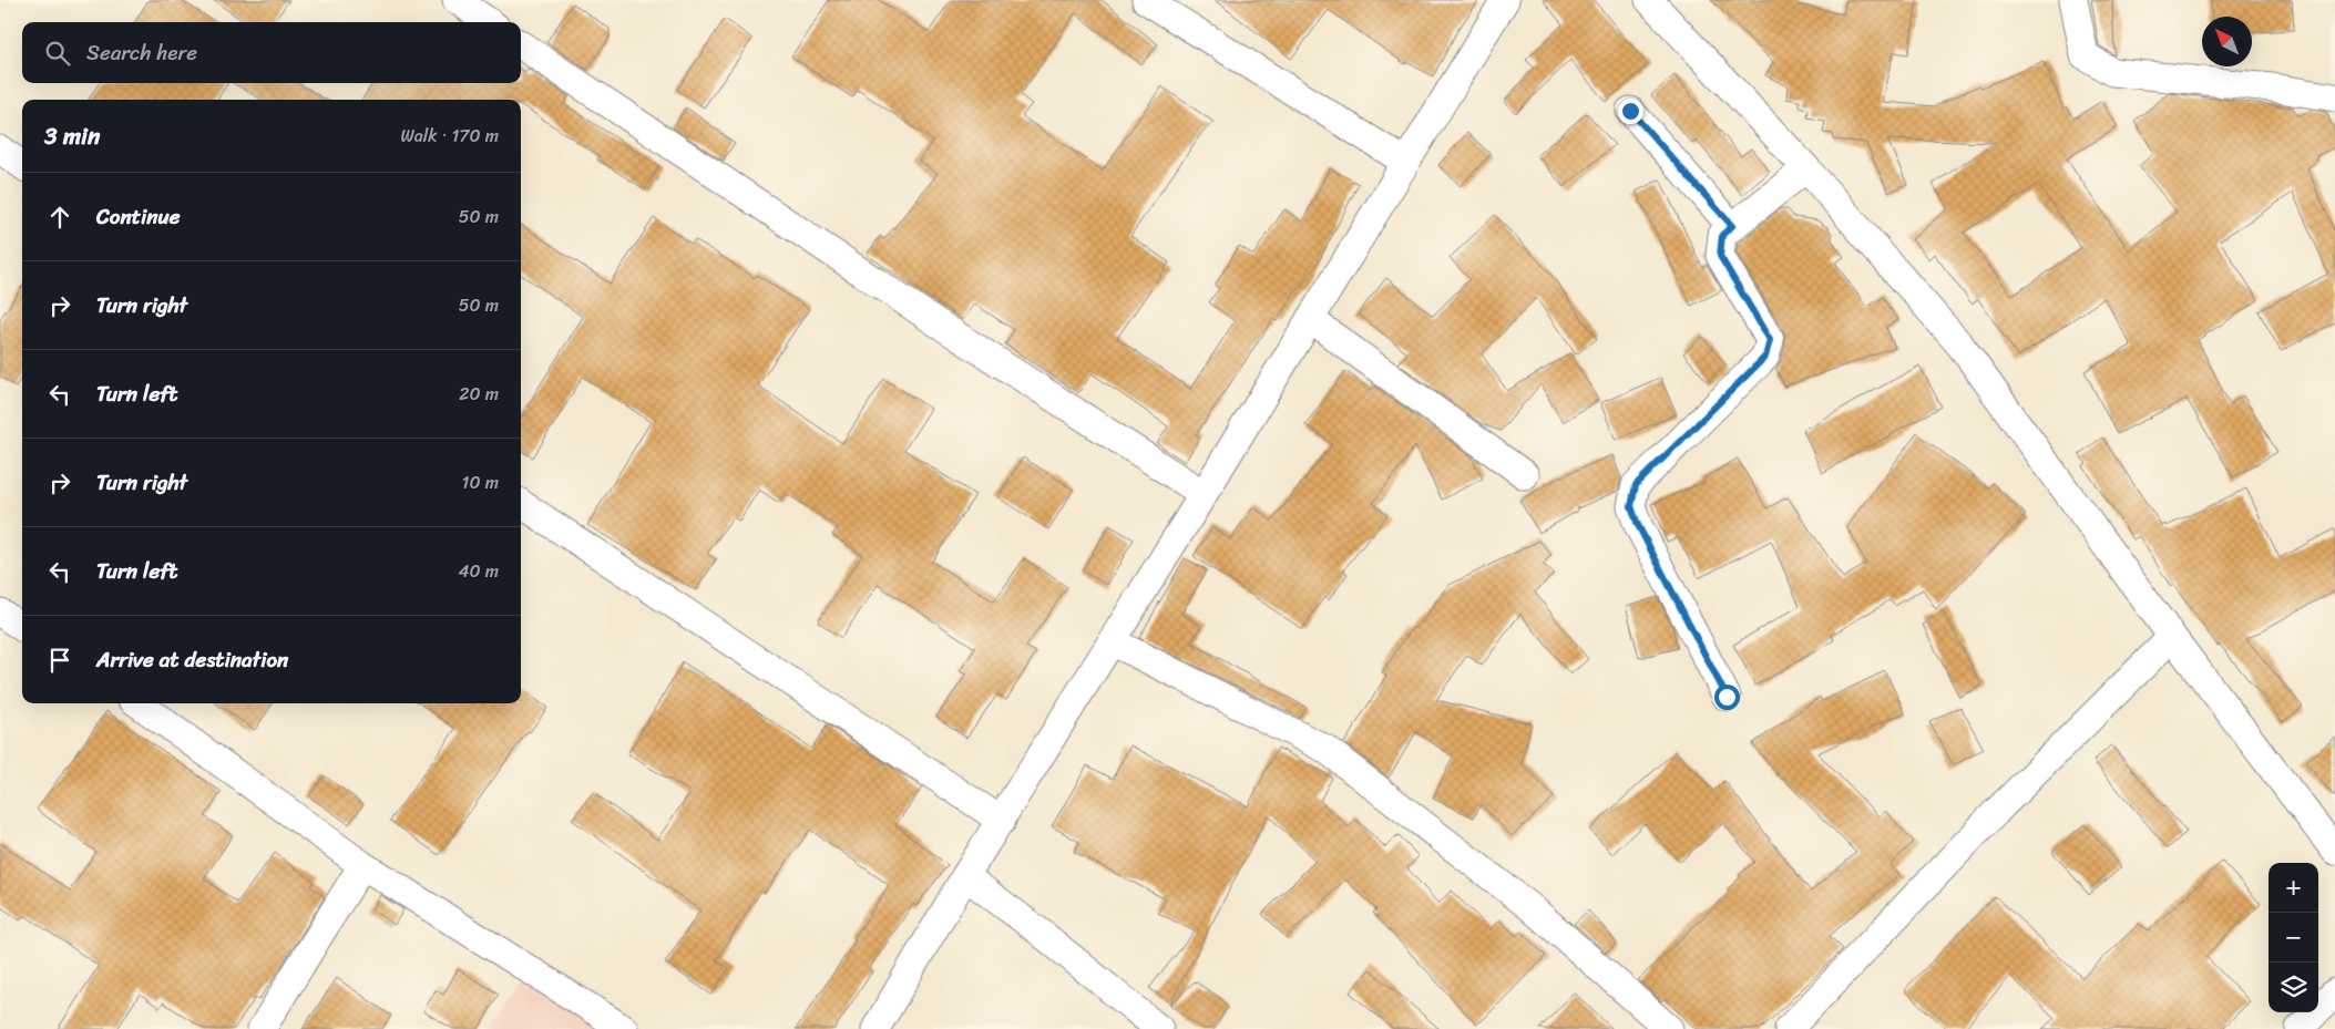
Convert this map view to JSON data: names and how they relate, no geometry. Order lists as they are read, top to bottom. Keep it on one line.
{"north":"top left","page":{"search":"Search here","heading":["3 min","Walk · 170 m"],"list":[["Continue","50 m"],["Turn right","50 m"],["Turn left","20 m"],["Turn right","10 m"],["Turn left","40 m"],"Arrive at destination"],"map_buttons":["+","−"]}}
